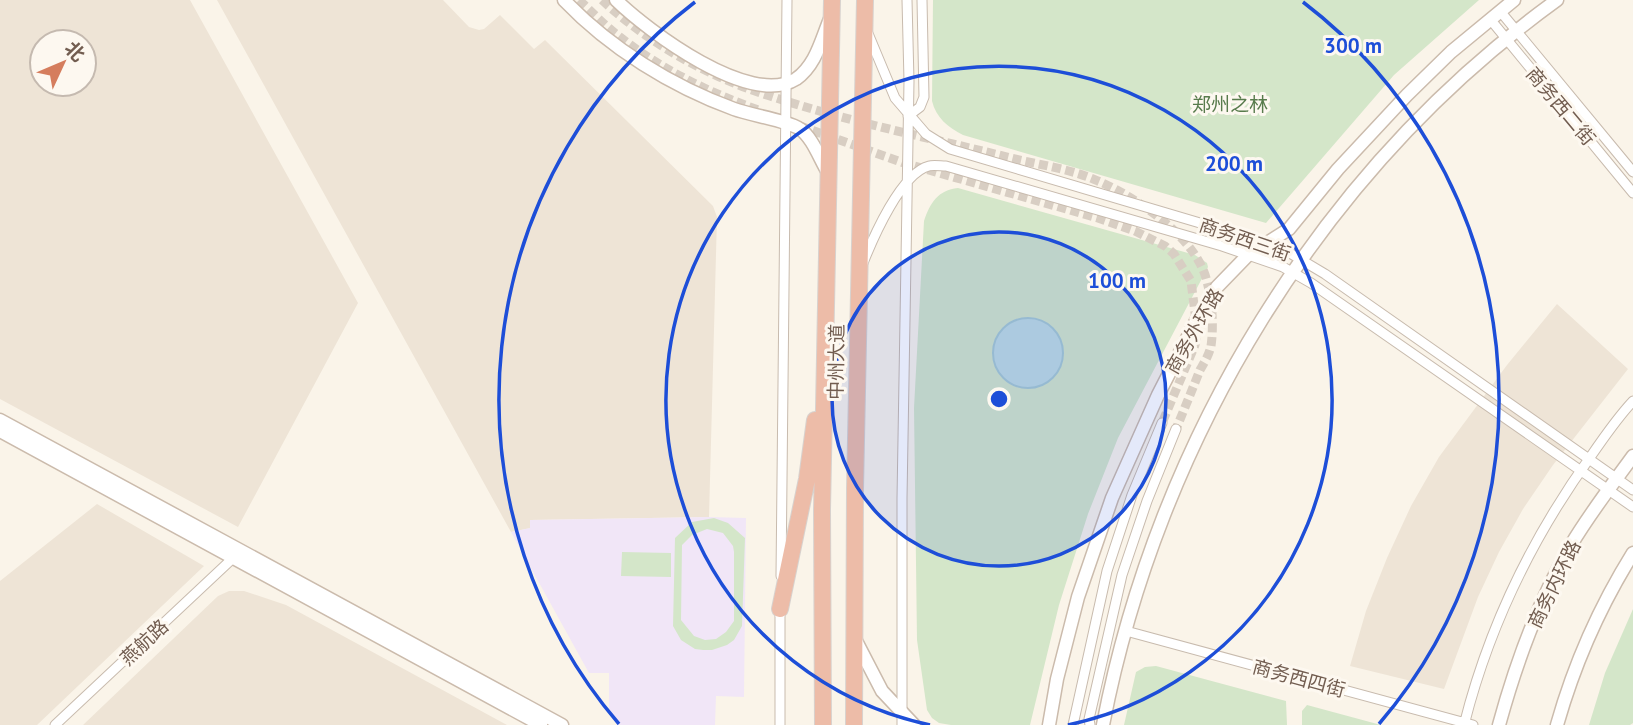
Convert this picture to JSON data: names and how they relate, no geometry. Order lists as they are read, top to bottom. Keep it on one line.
{"streets":{"highway":["中州大道"],"street":["商务西二街","商务西三街","商务外环路","商务内环路","燕航路","商务西四街"]},"crossings":[["商务西二街","商务外环路"],["商务西三街","商务外环路"],["商务西三街","中州大道"],["商务西三街","商务内环路"]],"parks":["郑州之林"],"north":"top right","rings":["300 m","200 m","100 m"]}
